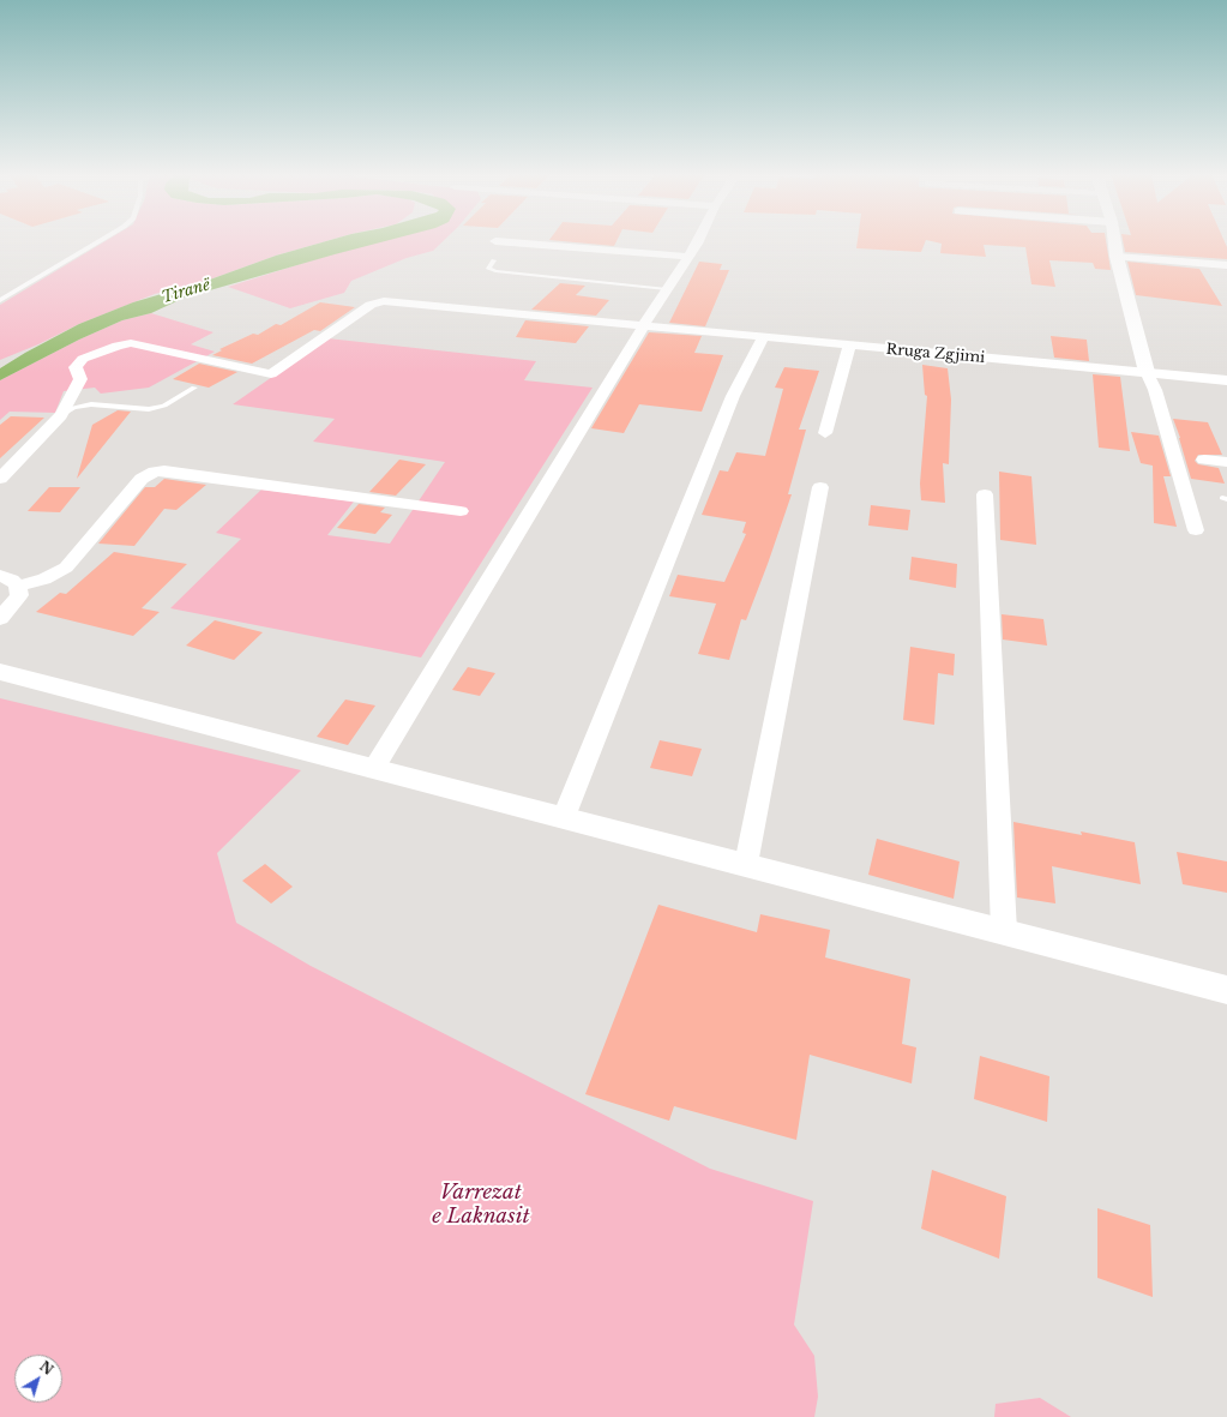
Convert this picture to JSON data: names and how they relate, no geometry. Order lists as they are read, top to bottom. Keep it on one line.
{"streets":{"street":["Rruga Zgjimi"]},"water":["Tiranë"],"parks":["Varrezat e Laknasit"],"north":"top right"}
